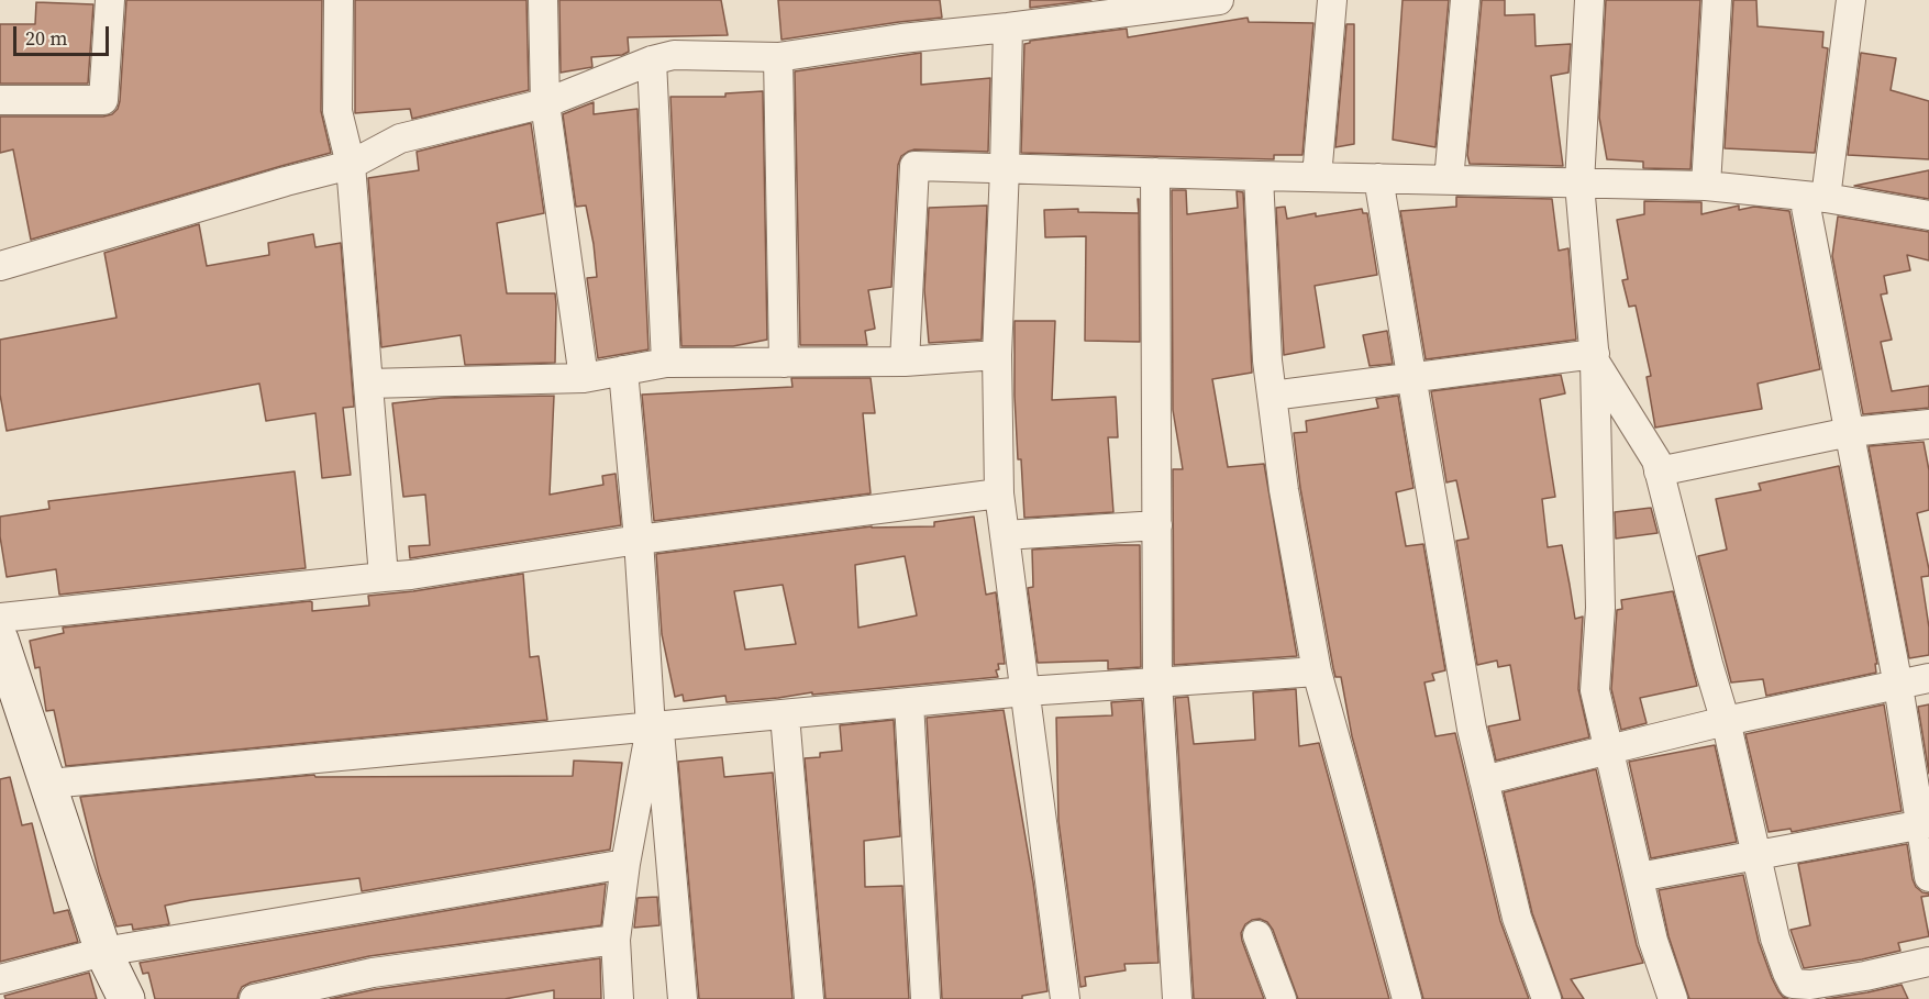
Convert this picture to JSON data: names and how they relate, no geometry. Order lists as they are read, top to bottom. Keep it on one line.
{"scale_bar":"20 m"}
